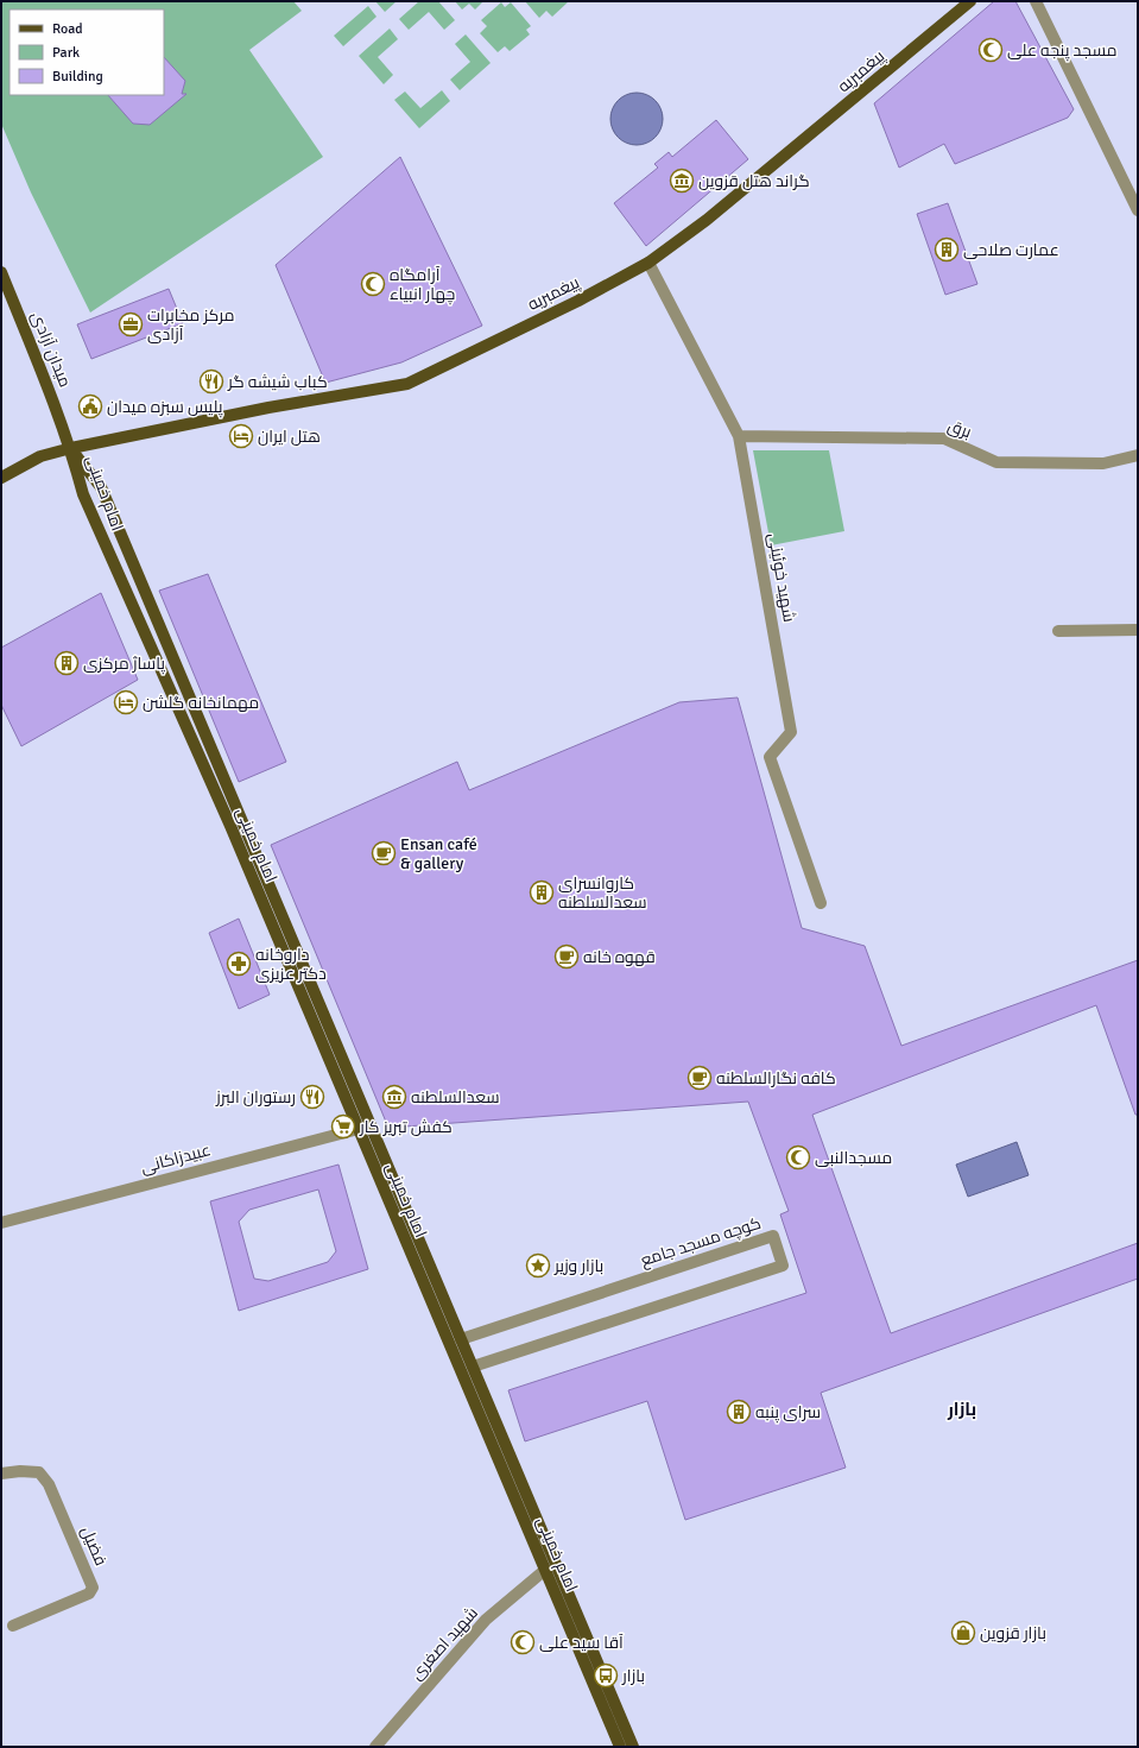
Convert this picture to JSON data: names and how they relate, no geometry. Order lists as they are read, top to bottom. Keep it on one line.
{"streets":{"main road":["پیغمبریه","میدان آزادی","امام خمینی"],"street":["برق","شهید خوئینی","عبیدزاکانی","کوچه مسجد جامع","فضیل","شهید اصغری"]},"crossings":[["پیغمبریه","میدان آزادی"],["پیغمبریه","امام خمینی"],["پیغمبریه","شهید خوئینی"],["میدان آزادی","امام خمینی"],["برق","شهید خوئینی"],["امام خمینی","عبیدزاکانی"],["امام خمینی","کوچه مسجد جامع"],["امام خمینی","شهید اصغری"]],"districts":["بازار"],"places":{"mosque":["مسجد پنجه علی","آرامگاه چهار انبیاء","مسجدالنبی","آقا سید علی"],"museum":["گراند هتل قزوین","سعدالسلطنه"],"building":["عمارت صلاحی","پاساژ مرکزی","کاروانسرای سعدالسلطنه","سرای پنبه"],"office":["مرکز مخابرات آزادی"],"restaurant":["کباب شیشه گر","رستوران البرز"],"public building":["پلیس سبزه میدان"],"hotel":["هتل ایران","مهمانخانه گلشن"],"cafe":["Ensan café & gallery","قهوه خانه","کافه نگارالسلطنه"],"pharmacy":["داروخانه دکتر عزیزی"],"supermarket":["کفش تبریز کار"],"place":["بازار وزیر"],"shop":["بازار قزوین"],"bus stop":["بازار"]},"legend":["Road","Park","Building"]}
